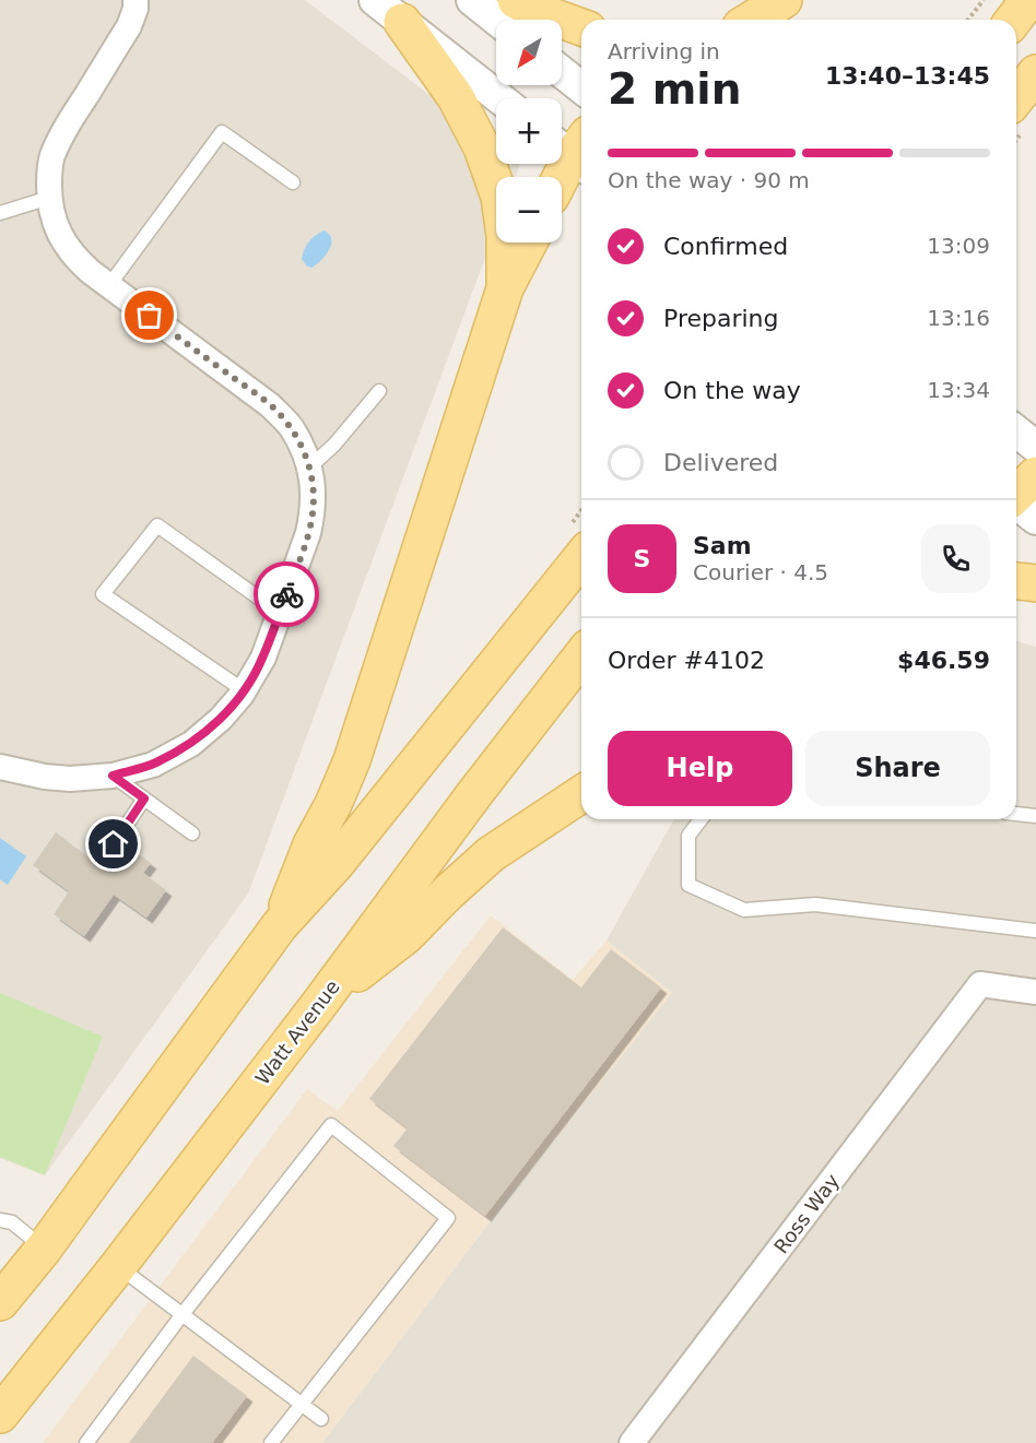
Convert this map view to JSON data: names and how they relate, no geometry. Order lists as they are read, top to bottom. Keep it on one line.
{"streets":{"main road":["Watt Avenue"],"street":["Ross Way"]},"north":"bottom left","page":{"map_buttons":["+","−"],"heading":["2 min","Arriving in","13:40–13:45"],"panel":["Sam","Courier · 4.5","Order #4102","$46.59"],"bar":"On the way · 90 m","list":[["Confirmed","13:09"],["Preparing","13:16"],["On the way","13:34"],"Delivered"],"round":"S","buttons":["Help","Share"]}}
